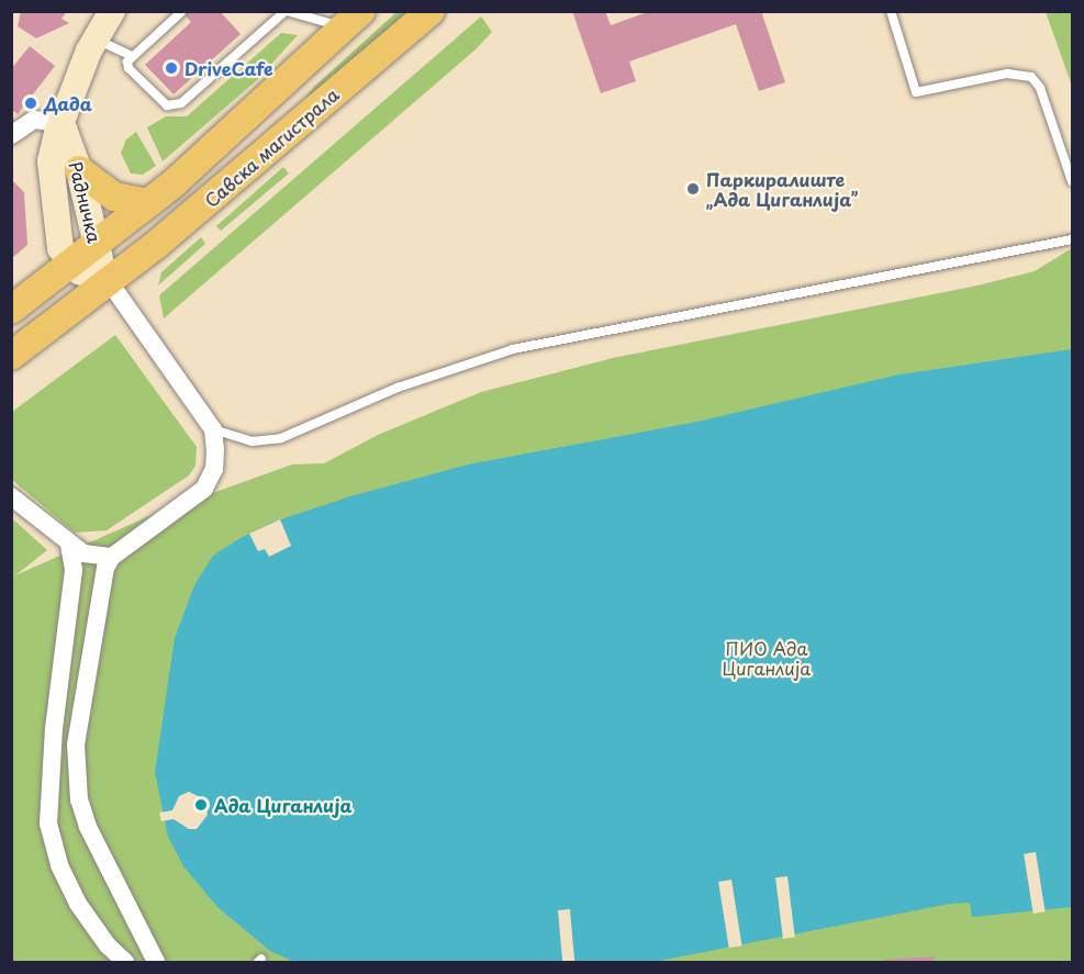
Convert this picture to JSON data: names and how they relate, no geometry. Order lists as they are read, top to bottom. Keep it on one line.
{"streets":{"main road":["Савска магистрала","Радничка"]},"crossings":[["Савска магистрала","Радничка"]],"parks":["ПИО Ада Циганлија"],"places":["DriveCafe","Дада","Паркиралиште „Ада Циганлија”","Ада Циганлија"]}
